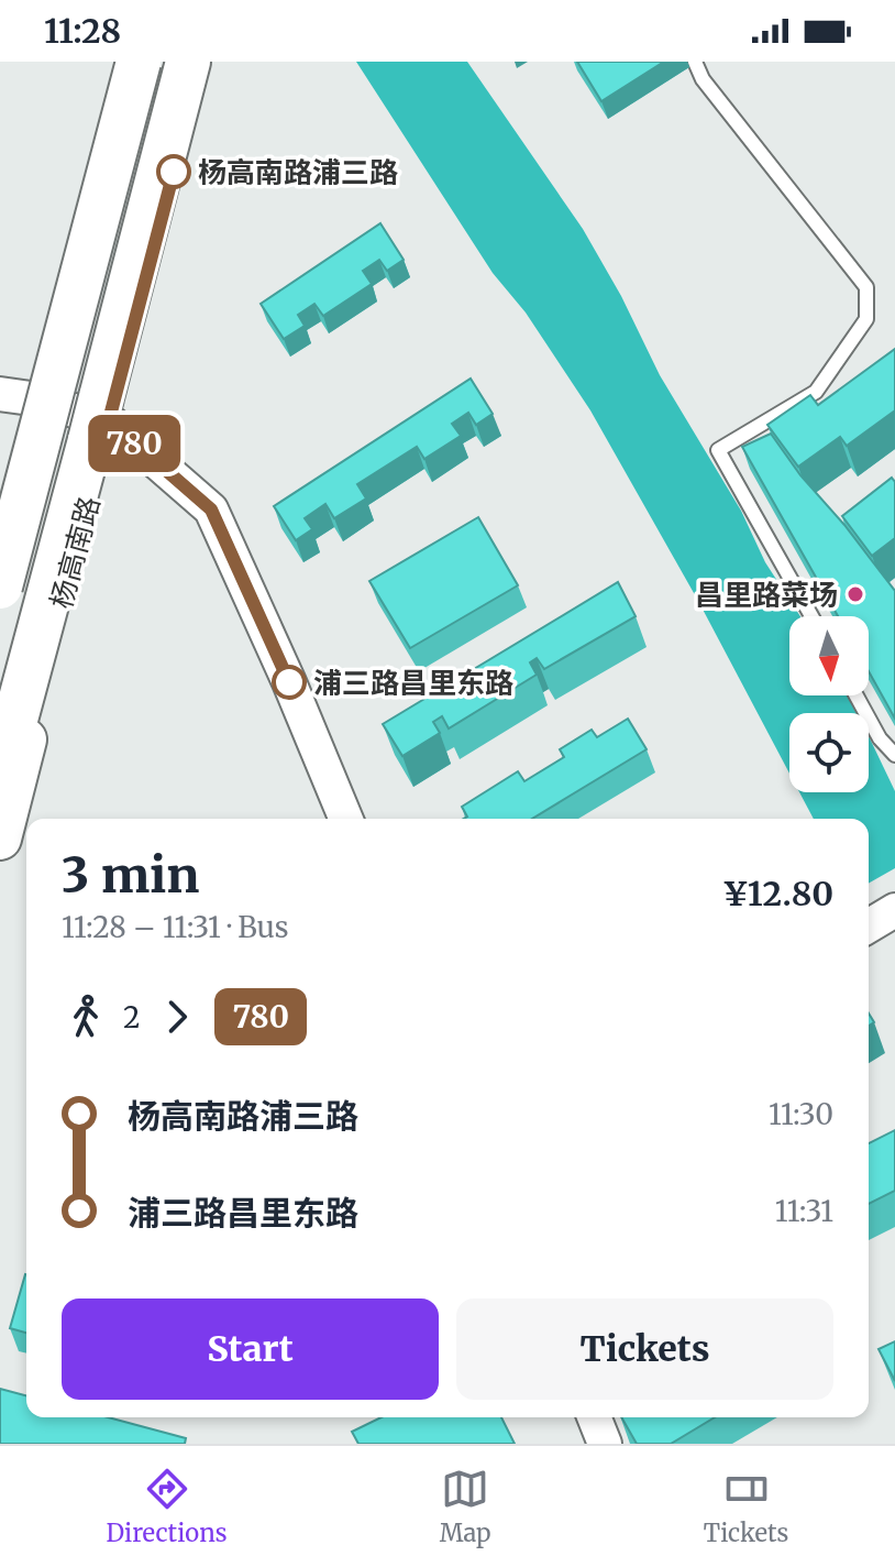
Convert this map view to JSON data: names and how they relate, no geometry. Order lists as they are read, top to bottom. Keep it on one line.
{"streets":{"highway":["杨高南路"]},"places":["杨高南路浦三路","昌里路菜场","浦三路昌里东路"],"lines":["bus line 780"],"north":"bottom","page":{"status":"11:28","on_map":"780","heading":["3 min","11:28 – 11:31 · Bus","¥12.80"],"legs":["2","780"],"list":[{"name":"杨高南路浦三路","value":"11:30"},{"name":"浦三路昌里东路","value":"11:31"}],"buttons":["Start","Tickets"],"tabs":["Directions","Map","Tickets"]}}
